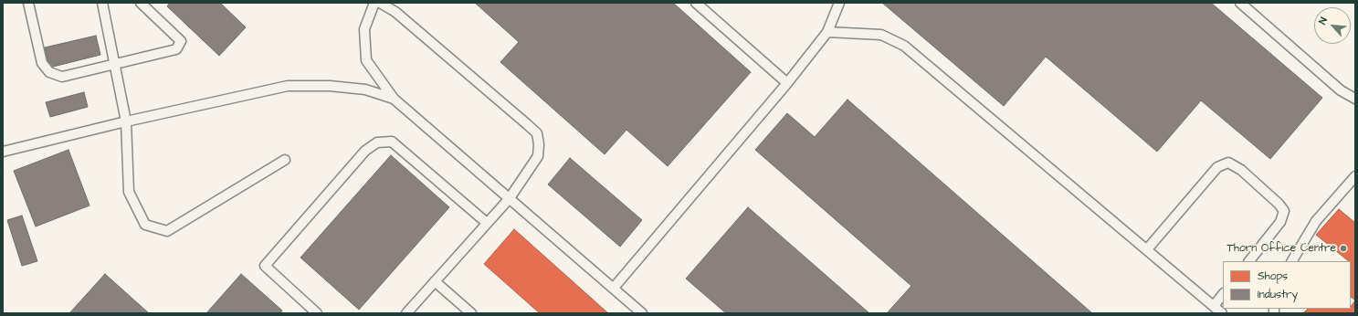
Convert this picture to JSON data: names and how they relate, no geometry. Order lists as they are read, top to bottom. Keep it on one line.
{"places":["Thorn Office Centre"],"legend":["Shops","Industry"],"north":"top left"}
